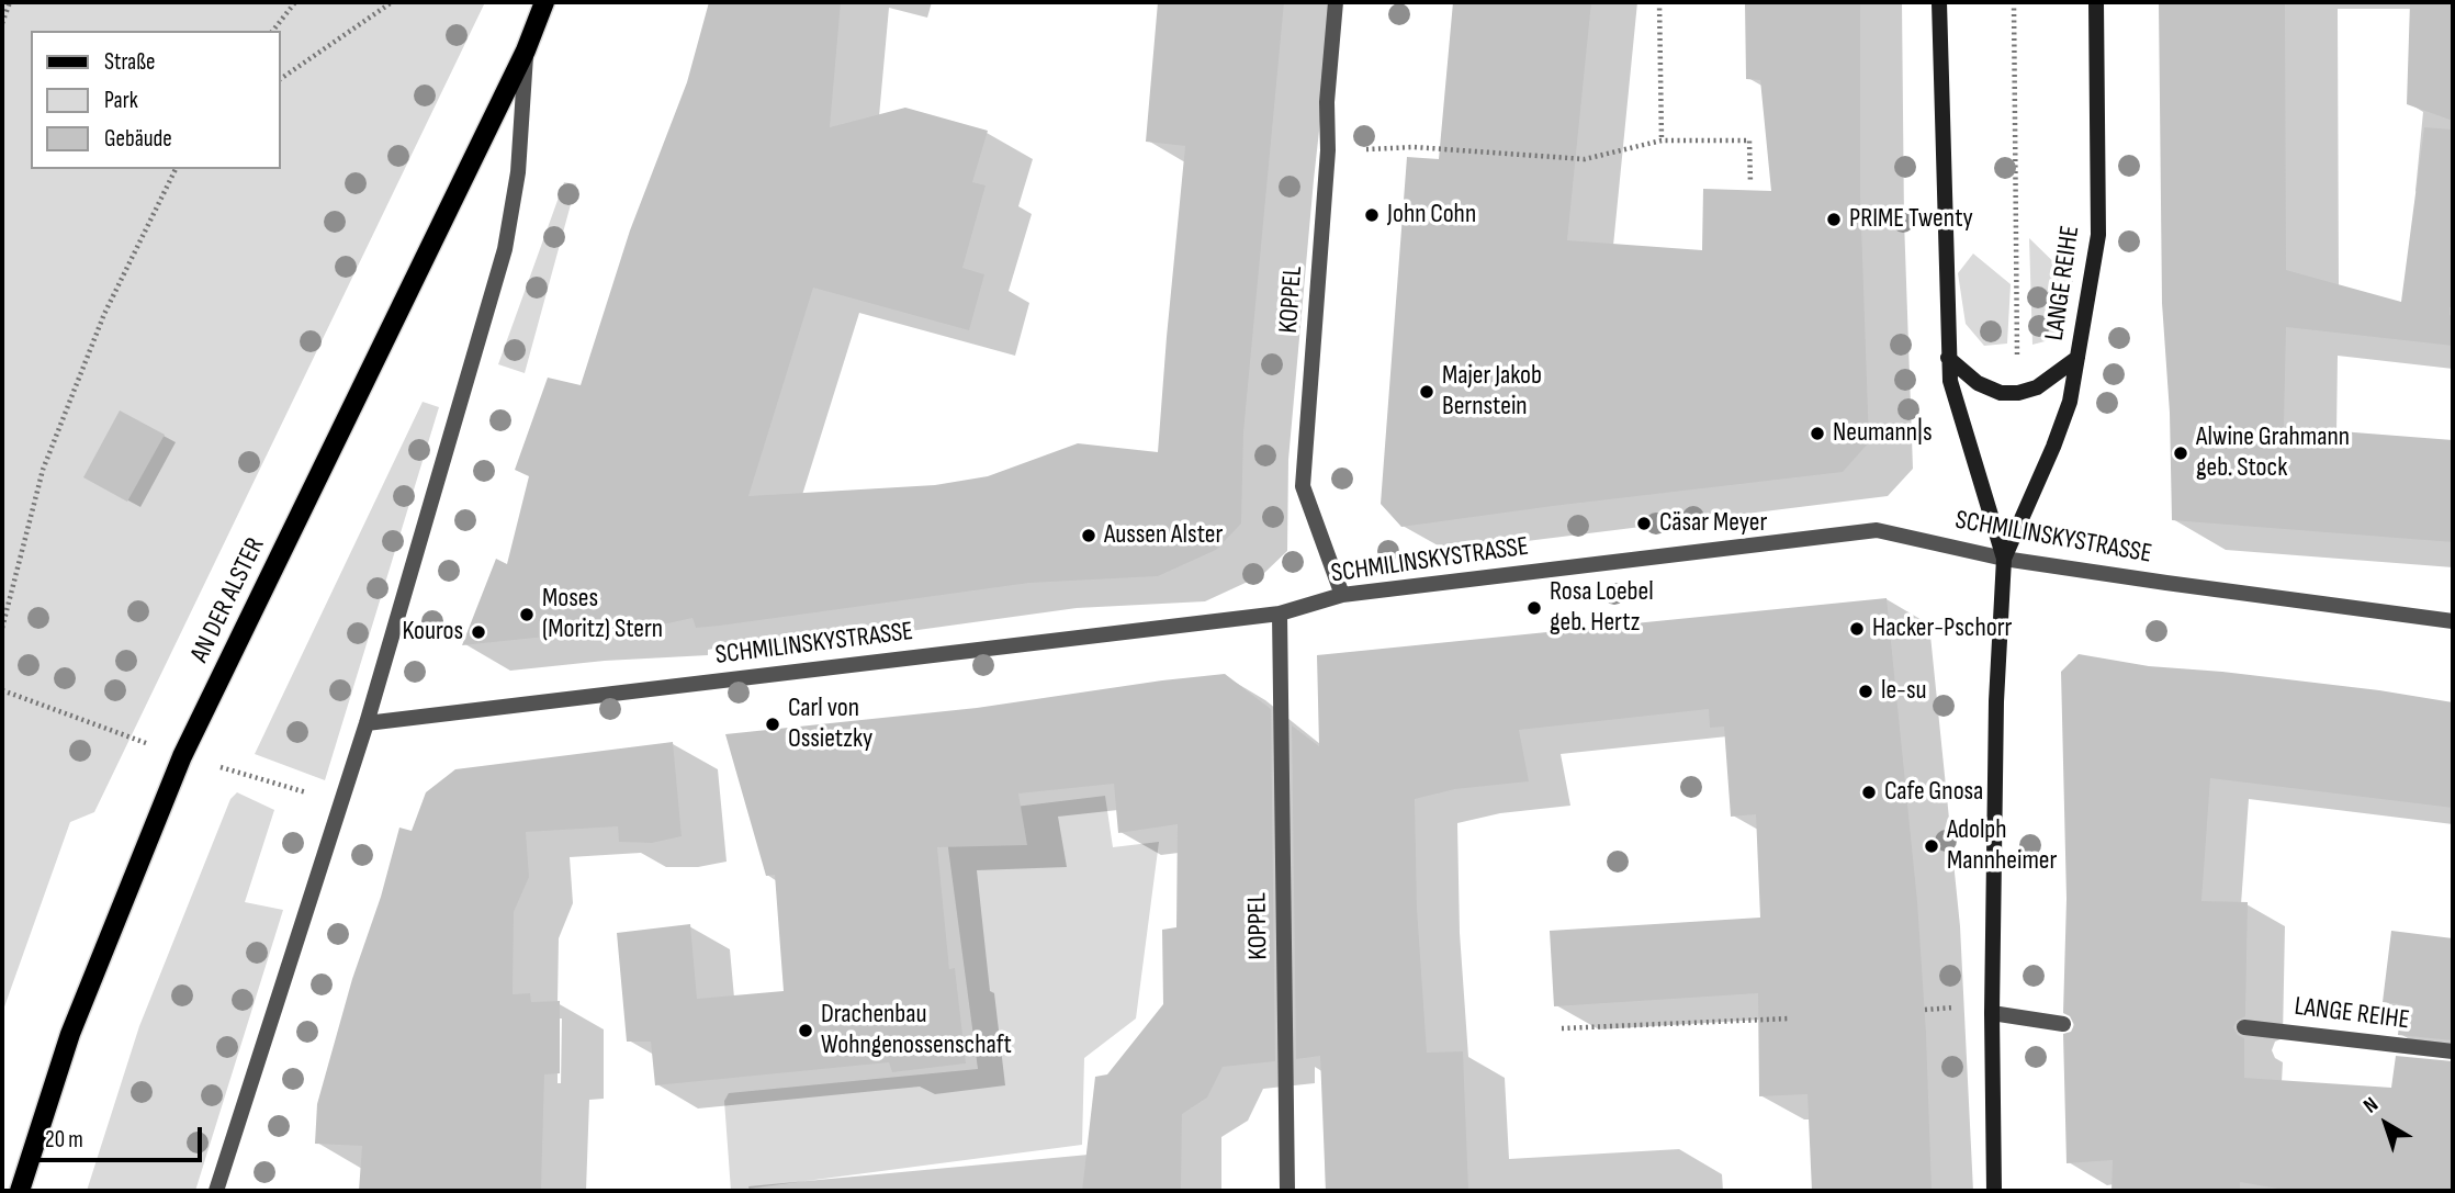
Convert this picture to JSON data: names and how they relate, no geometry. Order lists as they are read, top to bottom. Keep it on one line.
{"streets":{"main road":["AN DER ALSTER"],"street":["LANGE REIHE","KOPPEL","SCHMILINSKYSTRASSE"]},"crossings":[["LANGE REIHE","SCHMILINSKYSTRASSE"],["KOPPEL","SCHMILINSKYSTRASSE"],["SCHMILINSKYSTRASSE","AN DER ALSTER"]],"places":["John Cohn","PRIME Twenty","Majer Jakob Bernstein","Neumann|s","Alwine Grahmann geb. Stock","Cäsar Meyer","Aussen Alster","Rosa Loebel geb. Hertz","Moses (Moritz) Stern","Hacker-Pschorr","Kouros","le-su","Carl von Ossietzky","Cafe Gnosa","Adolph Mannheimer","Drachenbau Wohngenossenschaft"],"legend":["Straße","Park","Gebäude"],"scale_bar":"20 m","north":"top left"}
